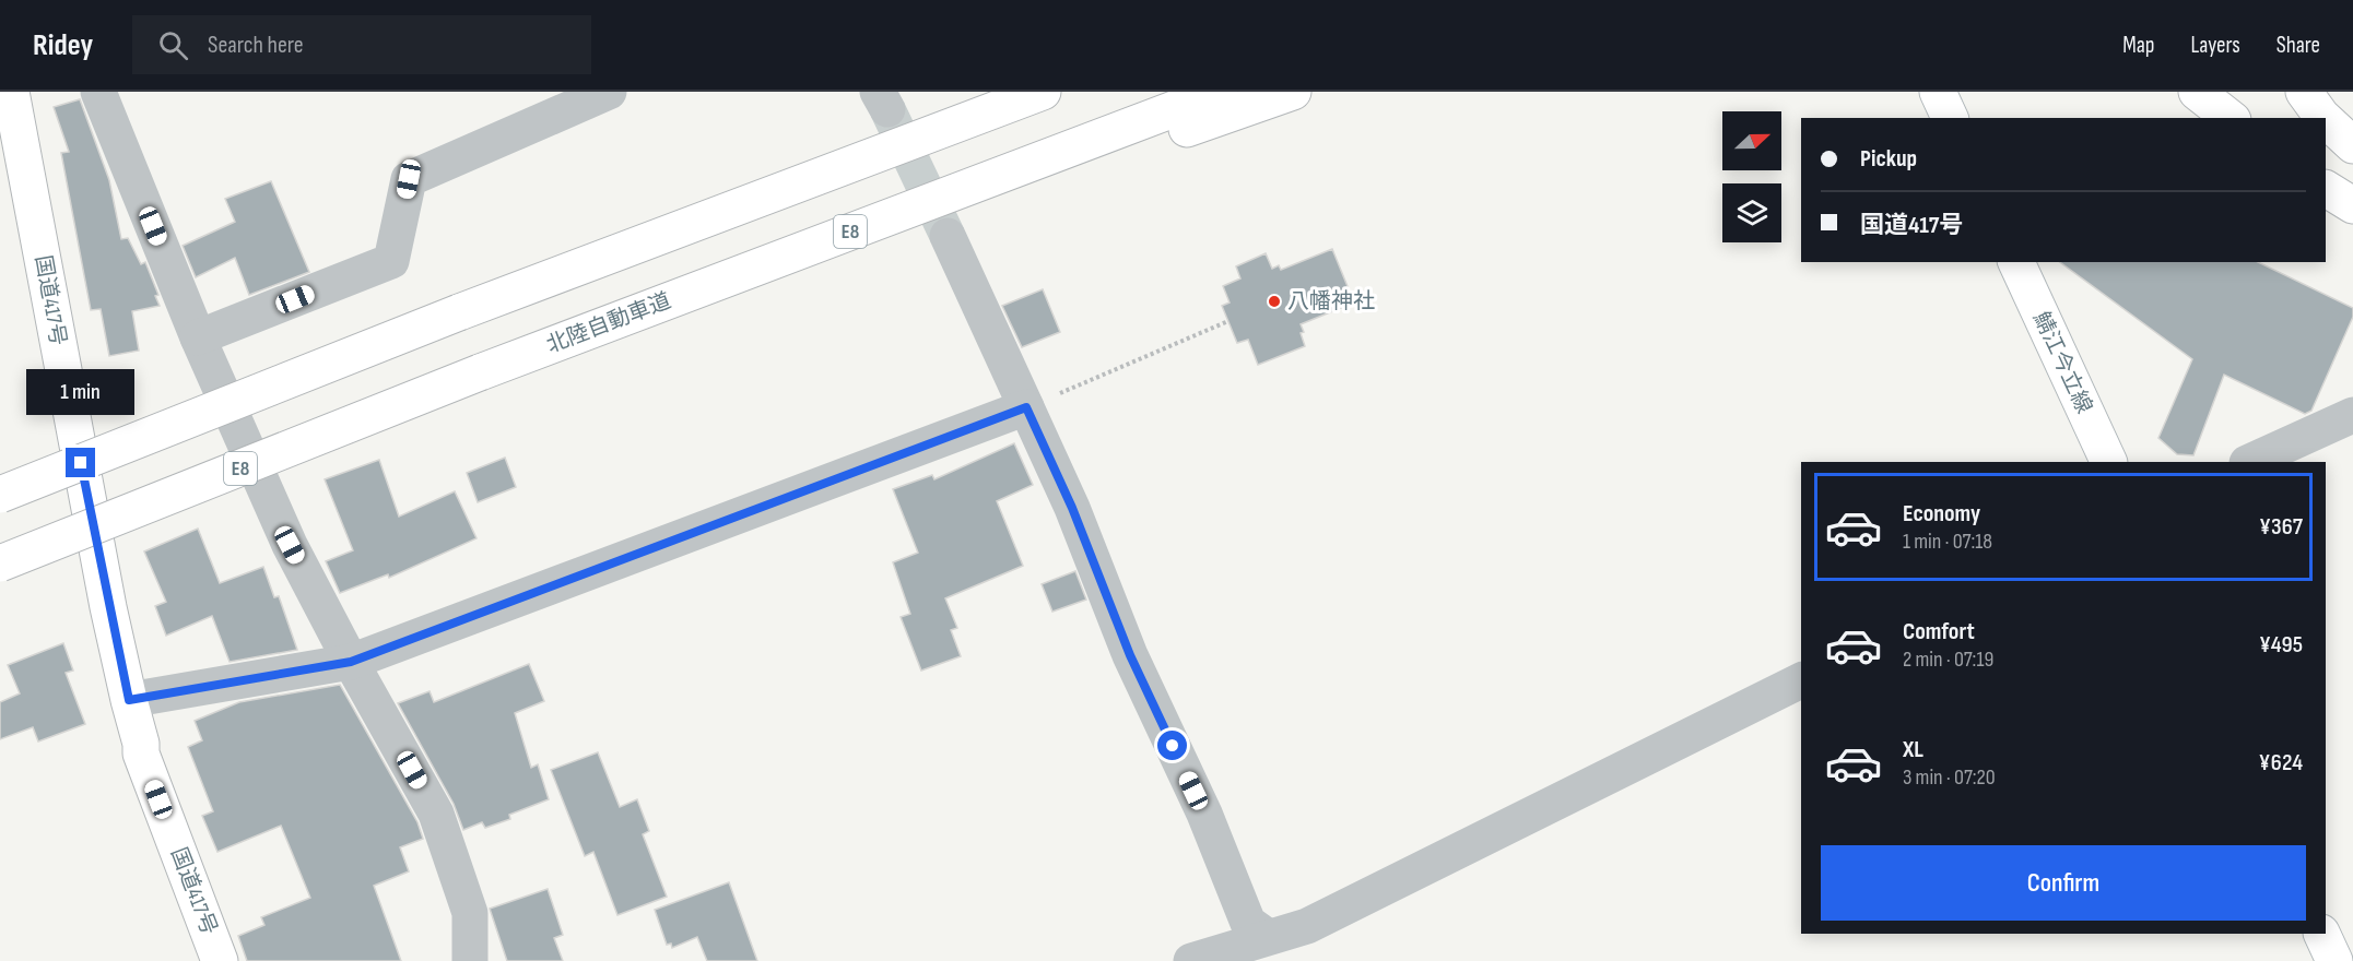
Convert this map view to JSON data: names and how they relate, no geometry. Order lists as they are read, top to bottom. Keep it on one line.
{"streets":{"main road":["E8","国道417号","北陸自動車道","鯖江今立線"]},"places":["八幡神社"],"north":"right","page":{"header":"Ridey","search":"Search here","nav":["Map","Layers","Share"],"banner":["Pickup","国道417号"],"bubble":"1 min","list":[{"name":"Economy","note":"1 min · 07:18","value":"¥367"},{"name":"Comfort","note":"2 min · 07:19","value":"¥495"},{"name":"XL","note":"3 min · 07:20","value":"¥624"}],"buttons":"Confirm"}}
